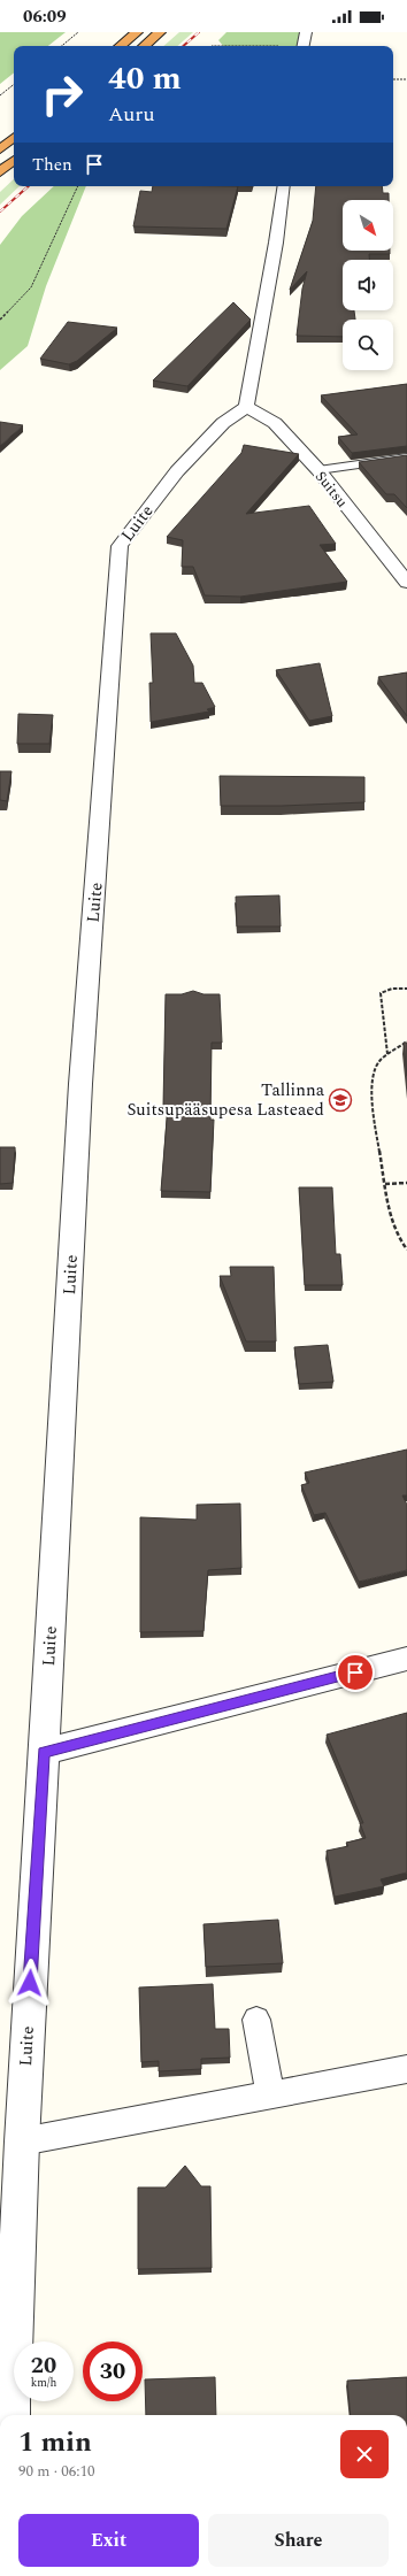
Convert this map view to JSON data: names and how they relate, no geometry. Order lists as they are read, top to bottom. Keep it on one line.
{"streets":{"street":["Suitsu","Luite"]},"crossings":[["Suitsu","Luite"]],"places":{"school or university":["Tallinna Suitsupääsupesa Lasteaed"]},"north":"bottom right","page":{"status":"06:09","turn":["40 m","Auru"],"then":"Then","speed":"20 km/h","limit":"30","heading":["1 min","90 m · 06:10"],"buttons":["Exit","Share"]}}
